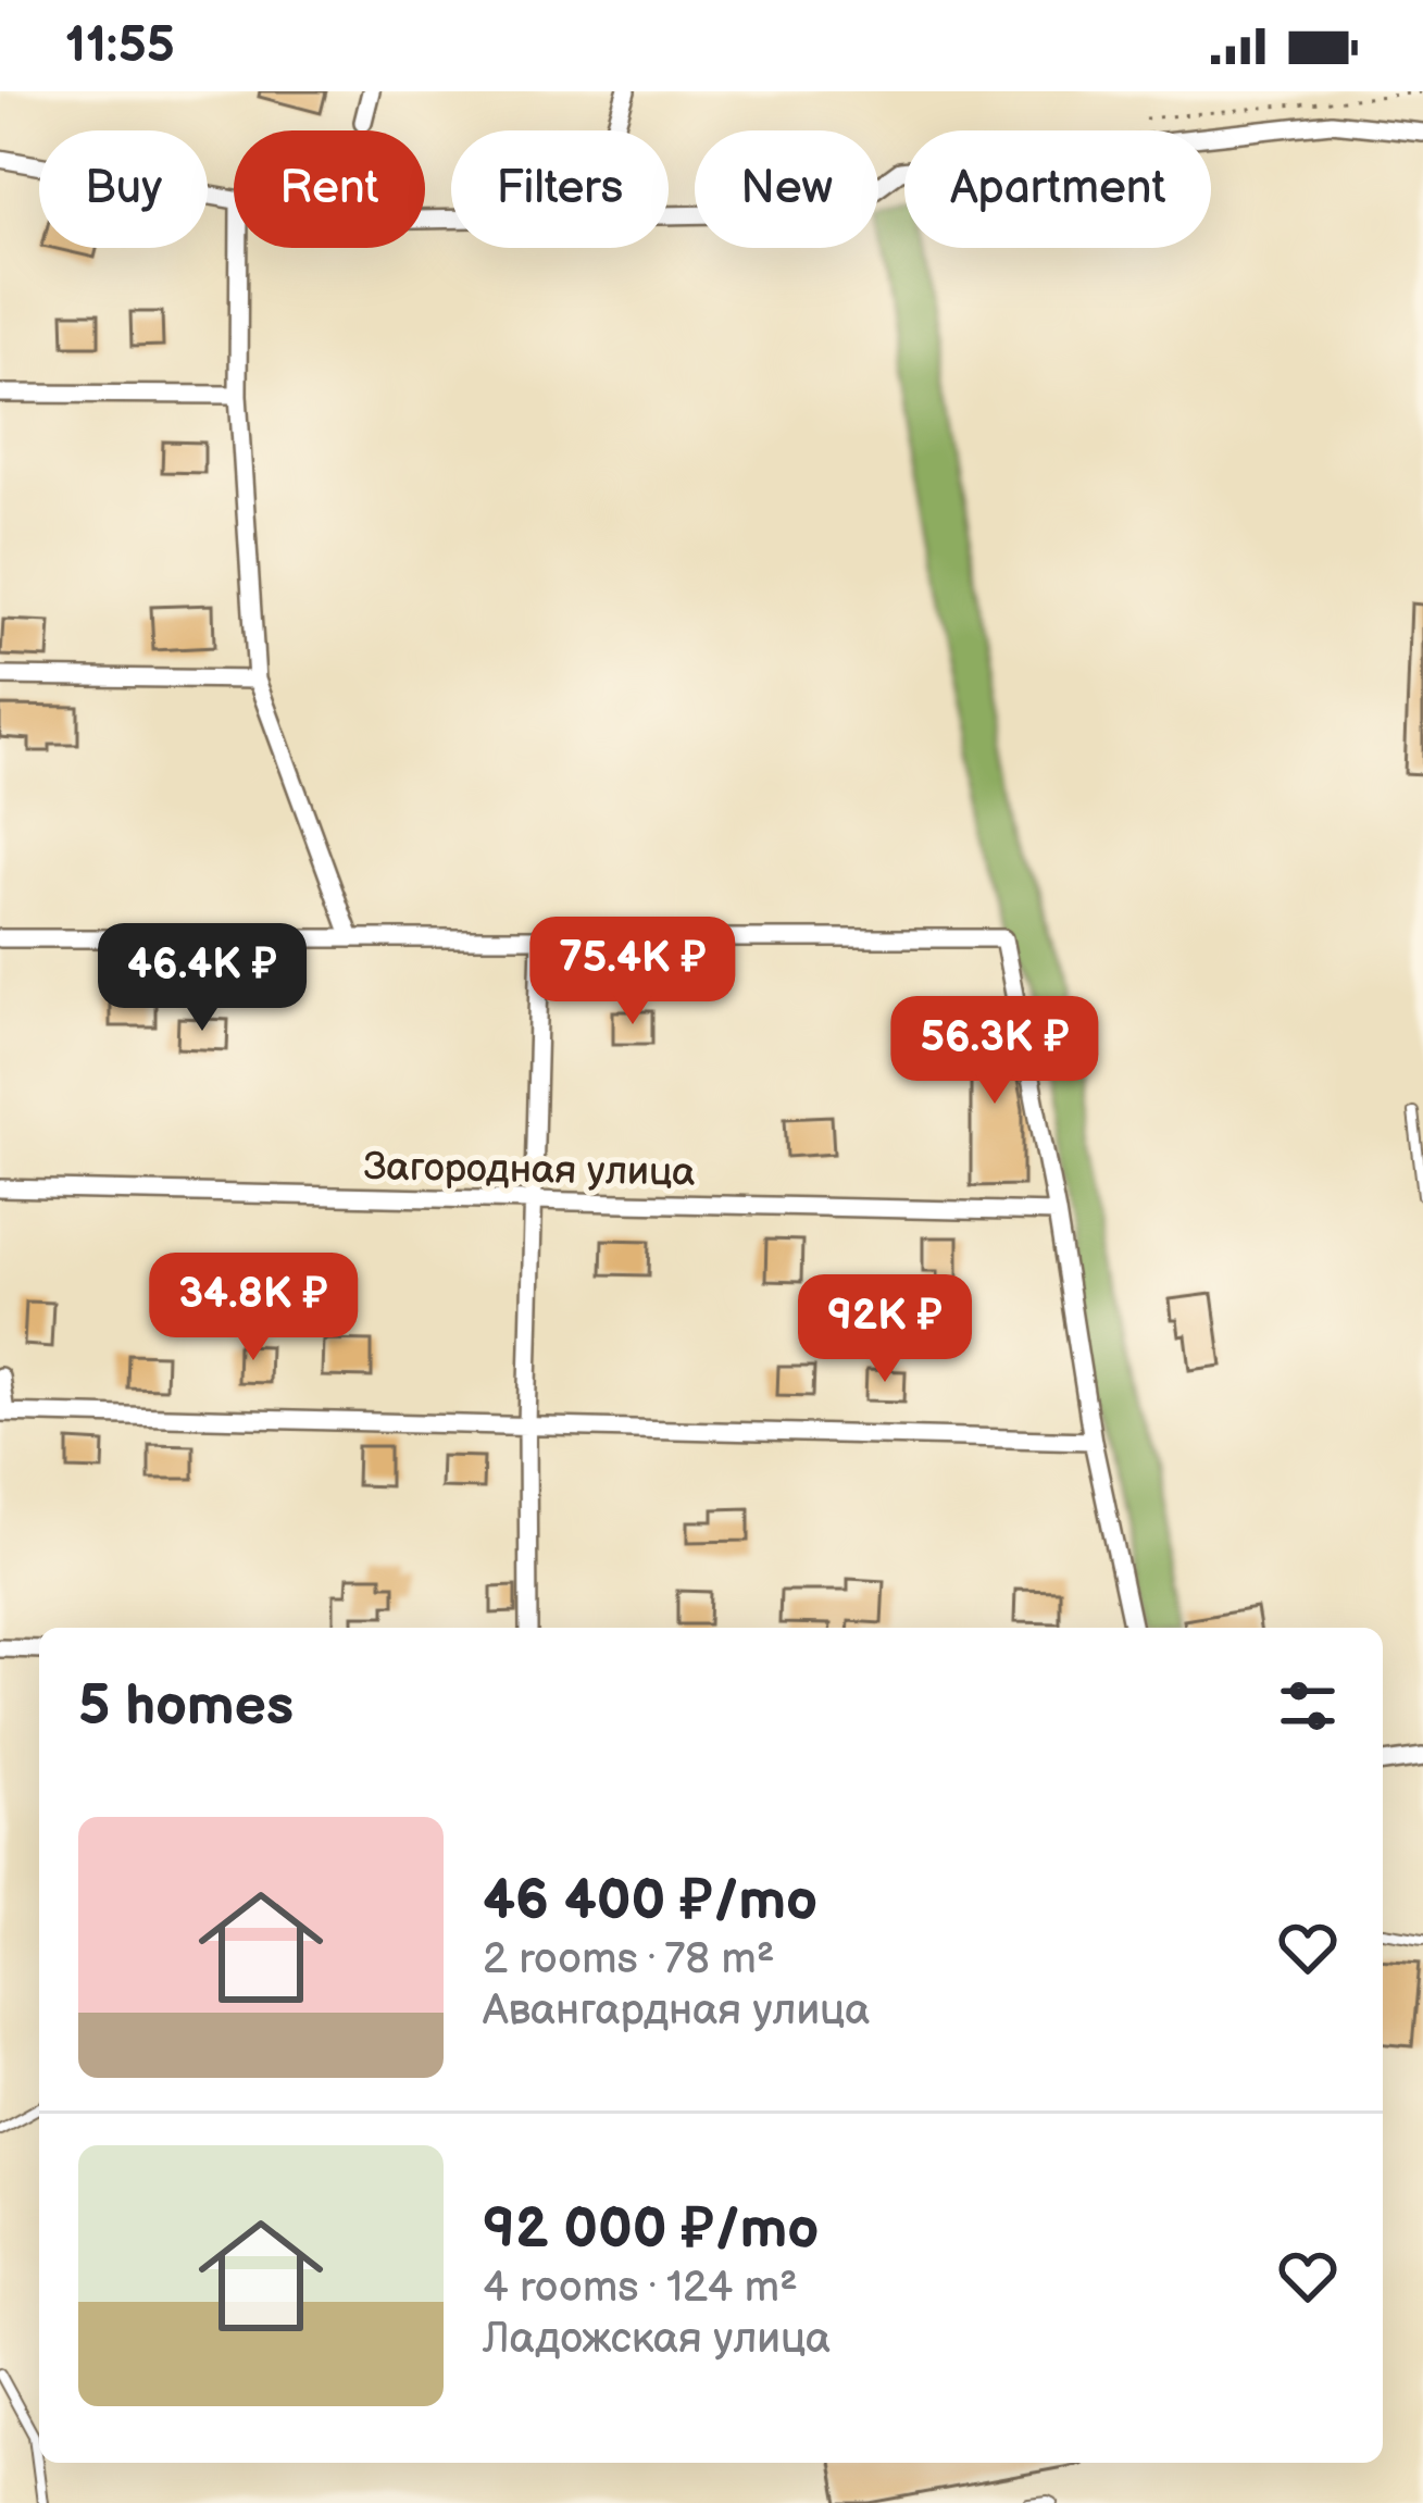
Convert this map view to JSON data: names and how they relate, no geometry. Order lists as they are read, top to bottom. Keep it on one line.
{"streets":{"street":["Загородная улица"]},"page":{"status":"11:55","chip":["Buy","Rent","Filters","New","Apartment"],"price":["75.4K ₽","46.4K ₽","56.3K ₽","34.8K ₽","92K ₽"],"heading":"5 homes","list":[{"name":"46 400 ₽/mo","note":"2 rooms · 78 m² · Авангардная улица"},{"name":"92 000 ₽/mo","note":"4 rooms · 124 m² · Ладожская улица"}]}}
